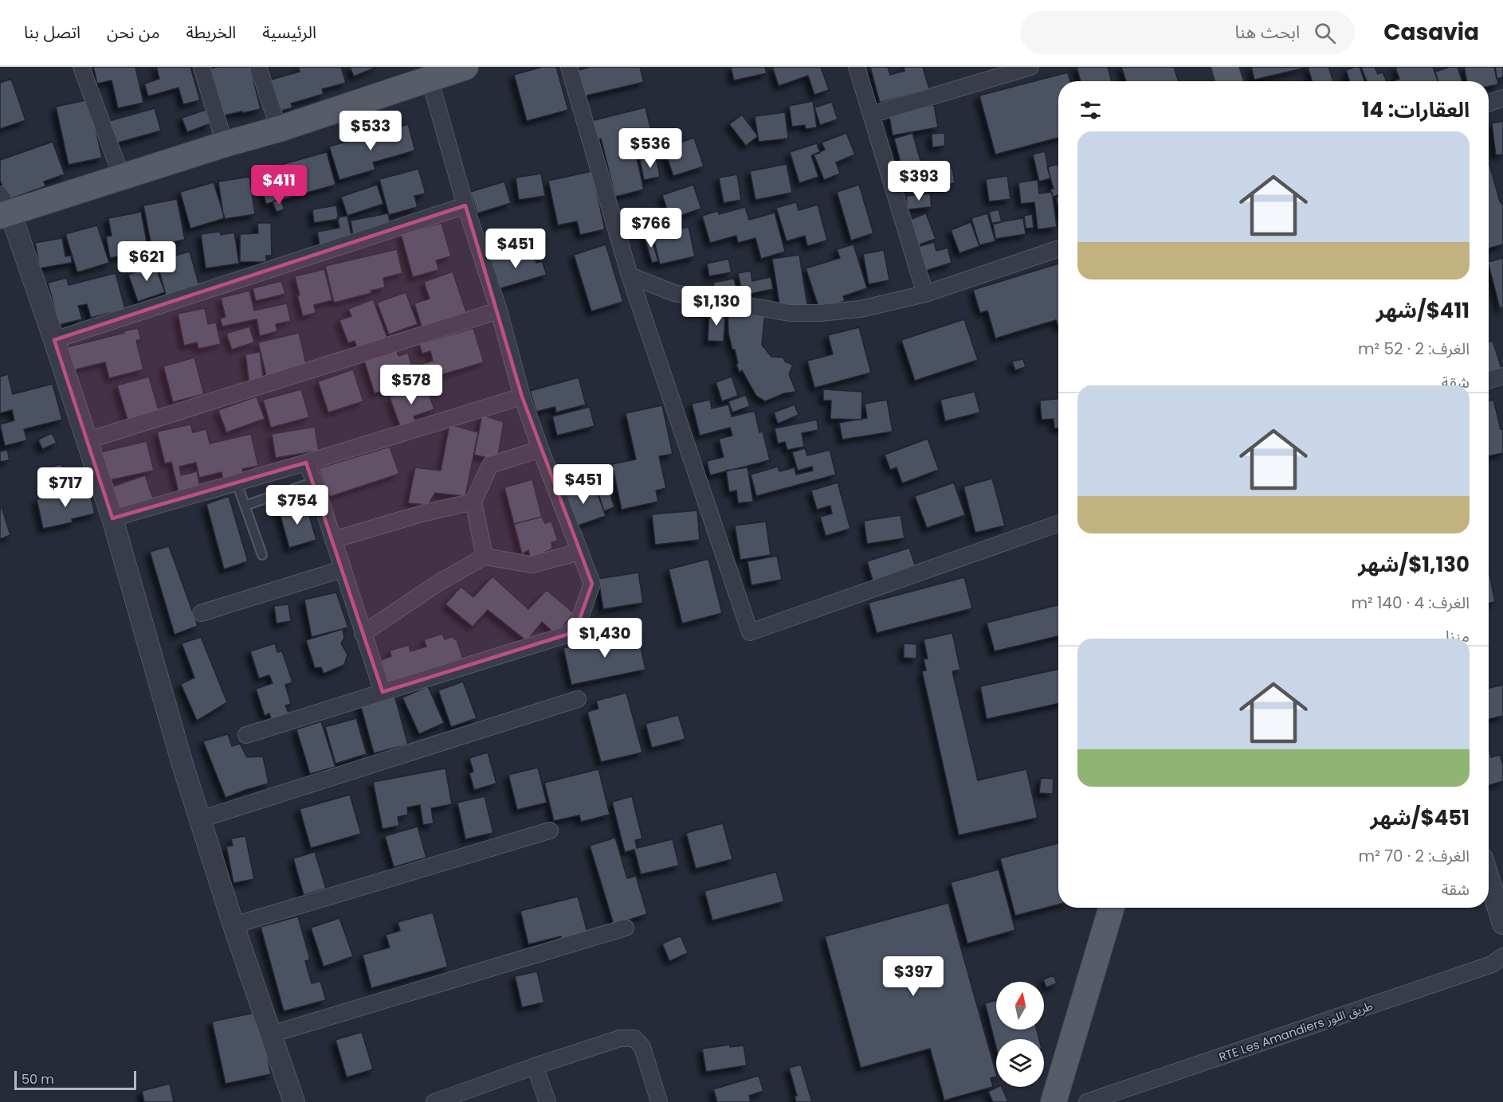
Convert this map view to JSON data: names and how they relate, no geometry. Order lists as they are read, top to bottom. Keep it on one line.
{"streets":{"street":["RTE Les Amandiers طريق اللوز"]},"scale_bar":"50 m","north":"top","page":{"header":"Casavia","search":"ابحث هنا","nav":["الرئيسية","الخريطة","من نحن","اتصل بنا"],"heading":"العقارات: 14","price":["$533","$536","$393","$411","$766","$451","$621","$1,130","$578","$451","$717","$754","$1,430","$397"],"list":[{"name":"$411/شهر","note":"الغرف: 2 · 52 m² · شقة"},{"name":"$1,130/شهر","note":"الغرف: 4 · 140 m² · منزل"},{"name":"$451/شهر","note":"الغرف: 2 · 70 m² · شقة"}],"scale":"50 m"}}
